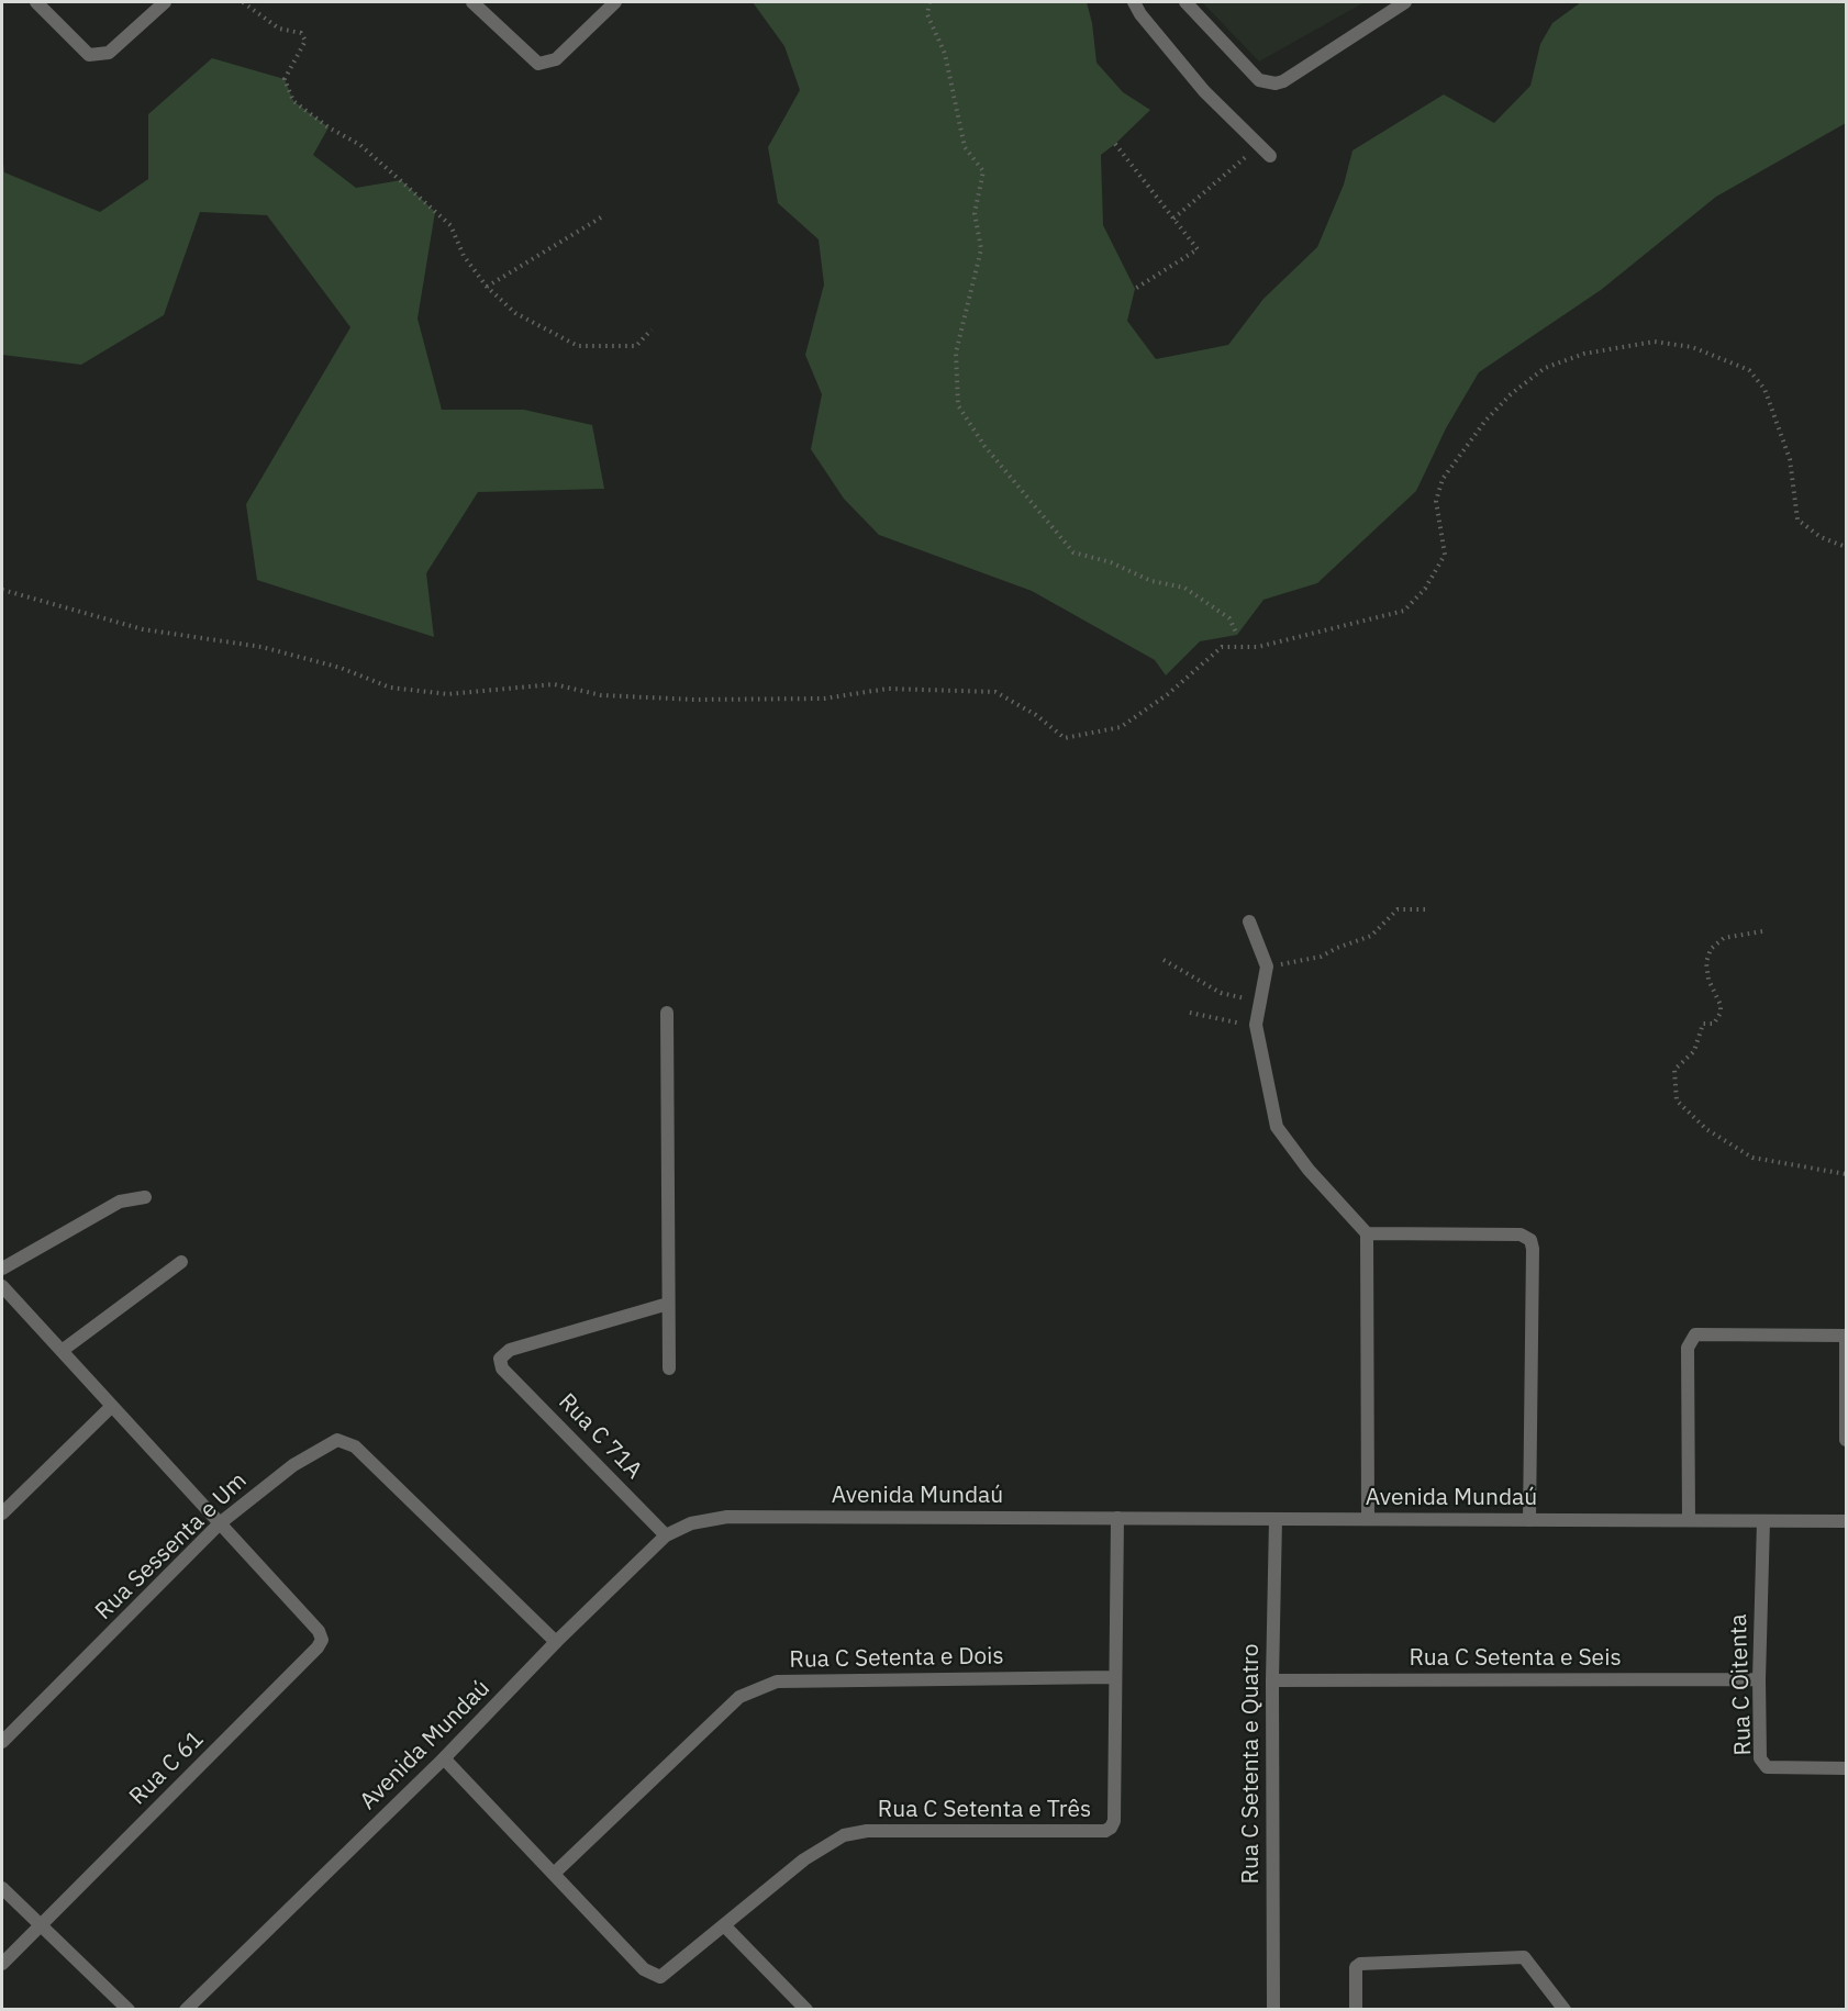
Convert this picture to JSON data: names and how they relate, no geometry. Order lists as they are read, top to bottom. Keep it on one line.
{"streets":{"street":["Rua C 71A","Avenida Mundaú","Rua Sessenta e Um","Rua C Setenta e Dois","Rua C Setenta e Seis","Rua C Oitenta","Rua C Setenta e Quatro","Rua C 61","Rua C Setenta e Três"]},"crossings":[["Rua C 71A","Avenida Mundaú"],["Avenida Mundaú","Rua Sessenta e Um"],["Avenida Mundaú","Rua C Oitenta"],["Avenida Mundaú","Rua C Setenta e Quatro"],["Avenida Mundaú","Rua C Setenta e Três"],["Rua Sessenta e Um","Rua C 61"],["Rua C Setenta e Dois","Rua C Setenta e Três"],["Rua C Setenta e Seis","Rua C Oitenta"],["Rua C Setenta e Seis","Rua C Setenta e Quatro"]]}
